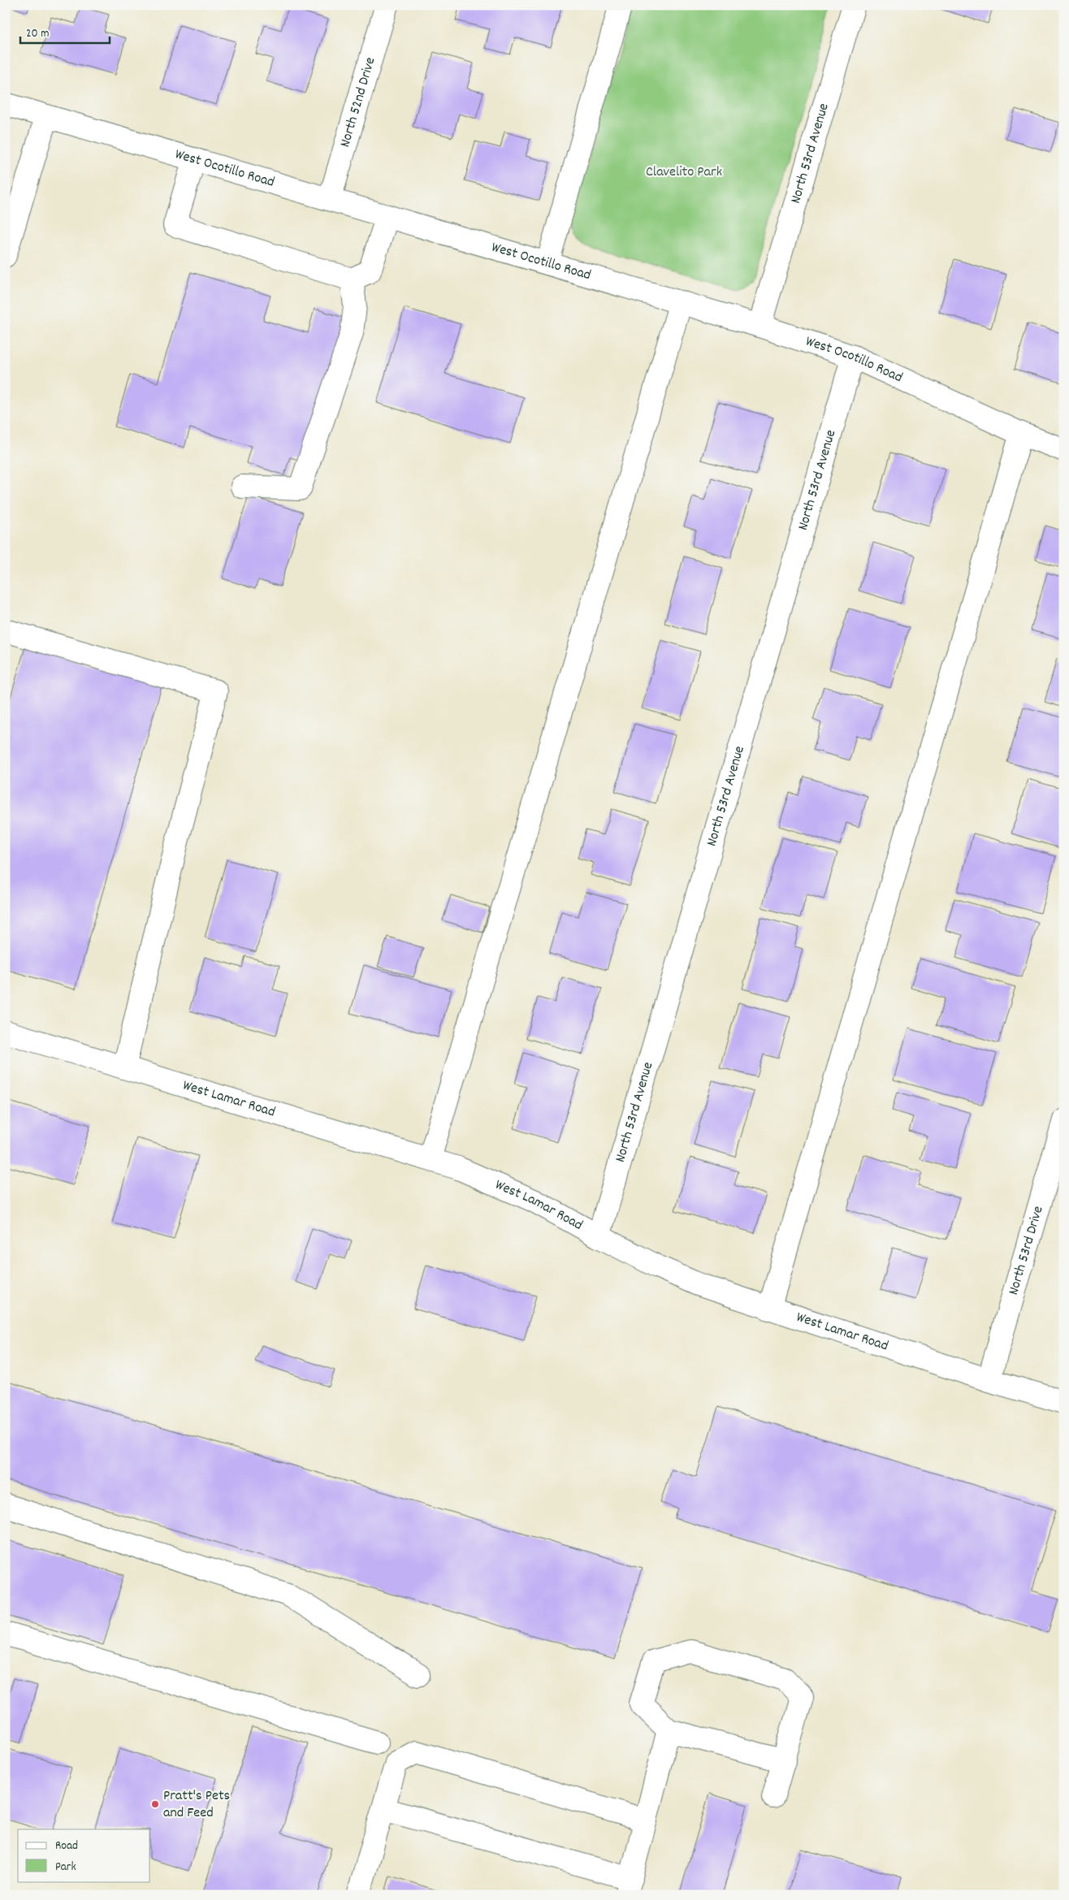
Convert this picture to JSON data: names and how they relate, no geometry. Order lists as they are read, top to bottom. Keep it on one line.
{"streets":{"street":["North 52nd Drive","North 53rd Avenue","West Ocotillo Road","West Lamar Road","North 53rd Drive"]},"crossings":[["North 52nd Drive","West Ocotillo Road"],["North 53rd Avenue","West Ocotillo Road"],["North 53rd Avenue","West Lamar Road"],["West Lamar Road","North 53rd Drive"]],"parks":["Clavelito Park"],"places":["Pratt's Pets and Feed"],"legend":["Road","Park"],"scale_bar":"20 m"}
